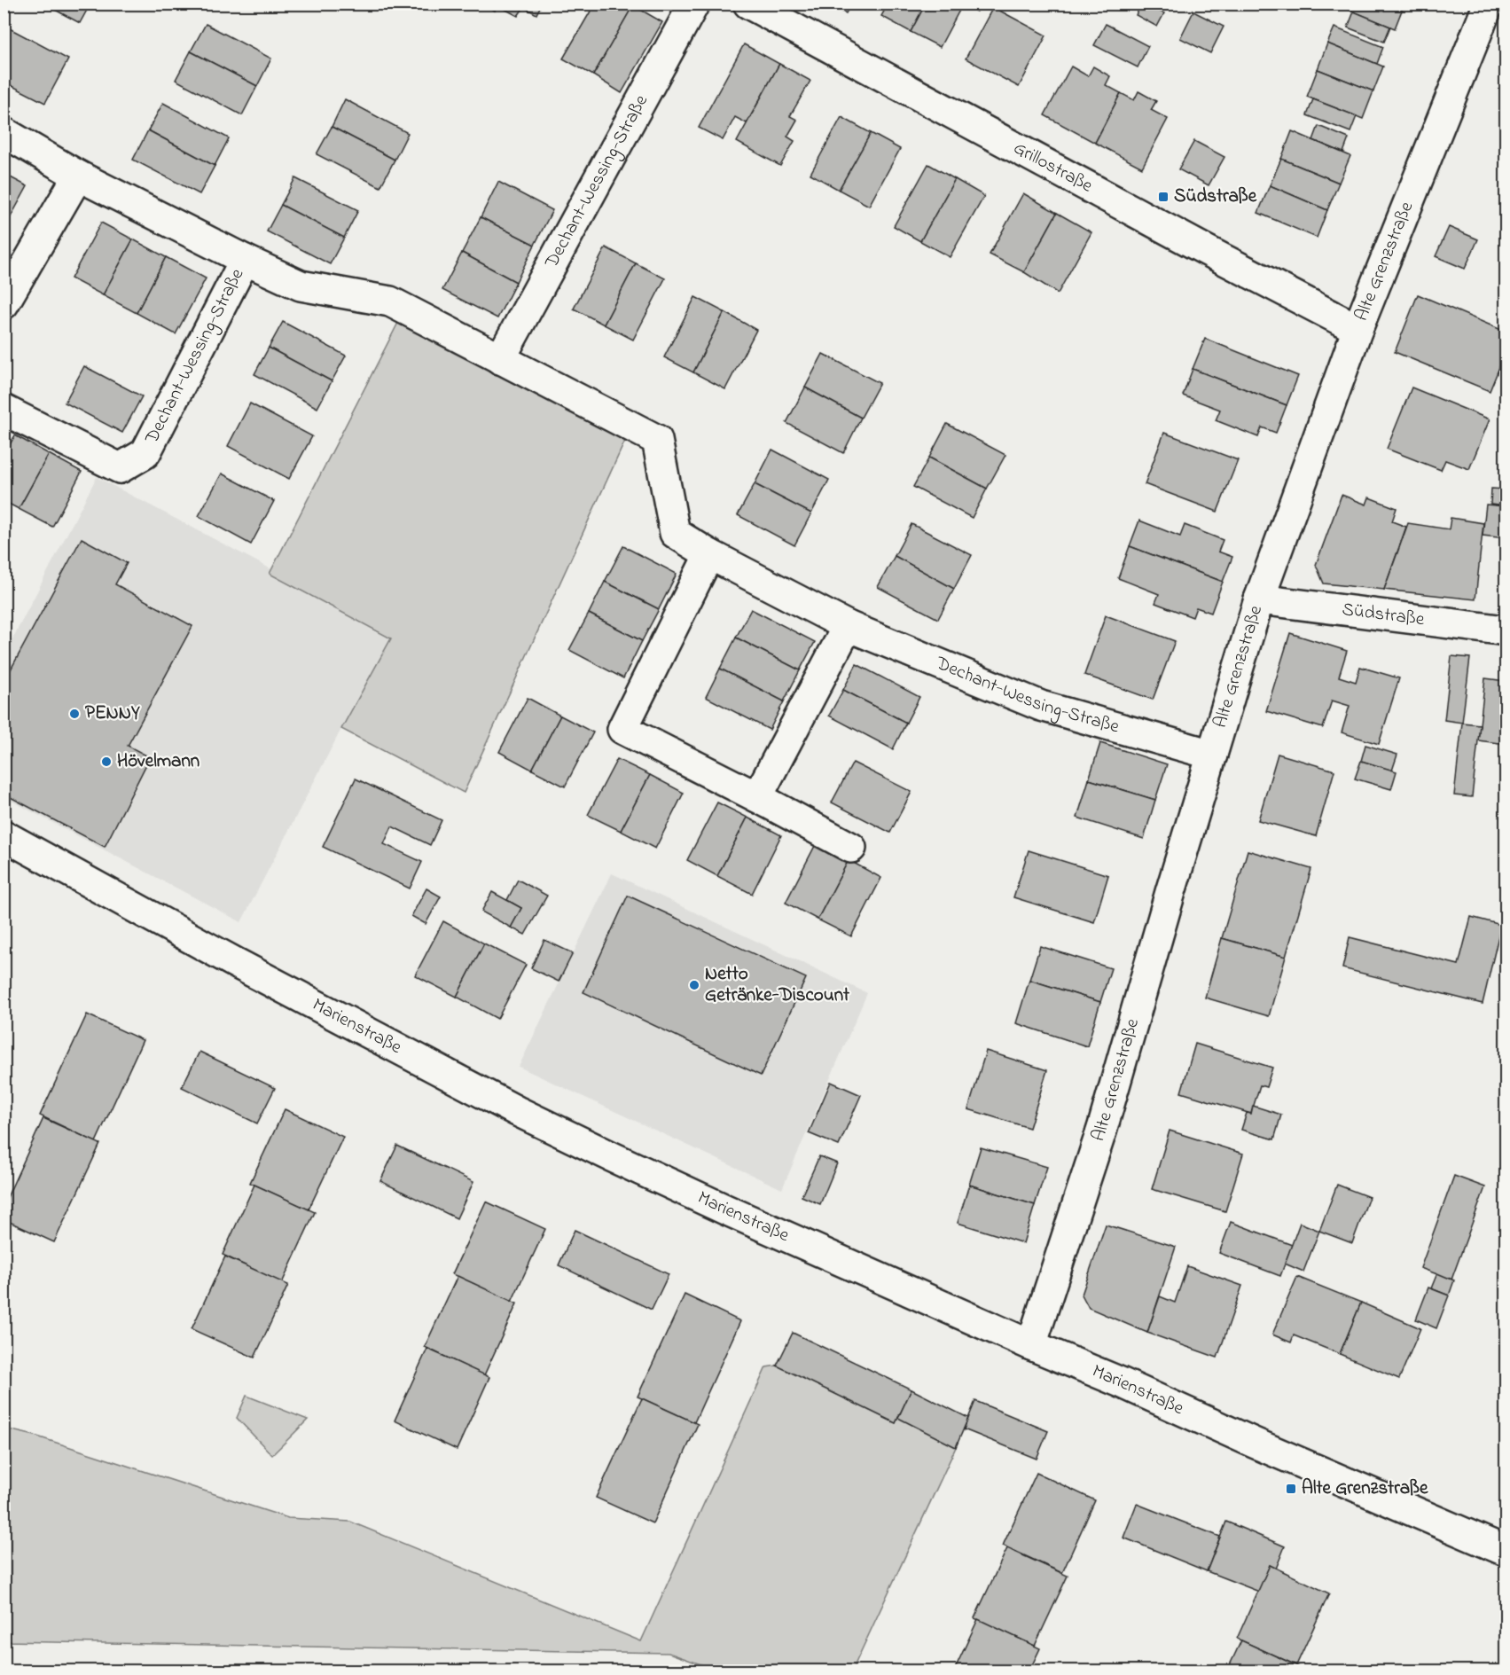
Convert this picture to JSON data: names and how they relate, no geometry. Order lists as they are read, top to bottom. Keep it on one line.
{"streets":{"street":["Grillostraße","Dechant-Wessing-Straße","Alte Grenzstraße","Südstraße","Marienstraße"]},"crossings":[["Grillostraße","Alte Grenzstraße"],["Dechant-Wessing-Straße","Alte Grenzstraße"],["Alte Grenzstraße","Südstraße"],["Alte Grenzstraße","Marienstraße"]],"places":{"transit":["Südstraße","Alte Grenzstraße"],"other":["PENNY","Hövelmann","Netto Getränke-Discount"]}}
